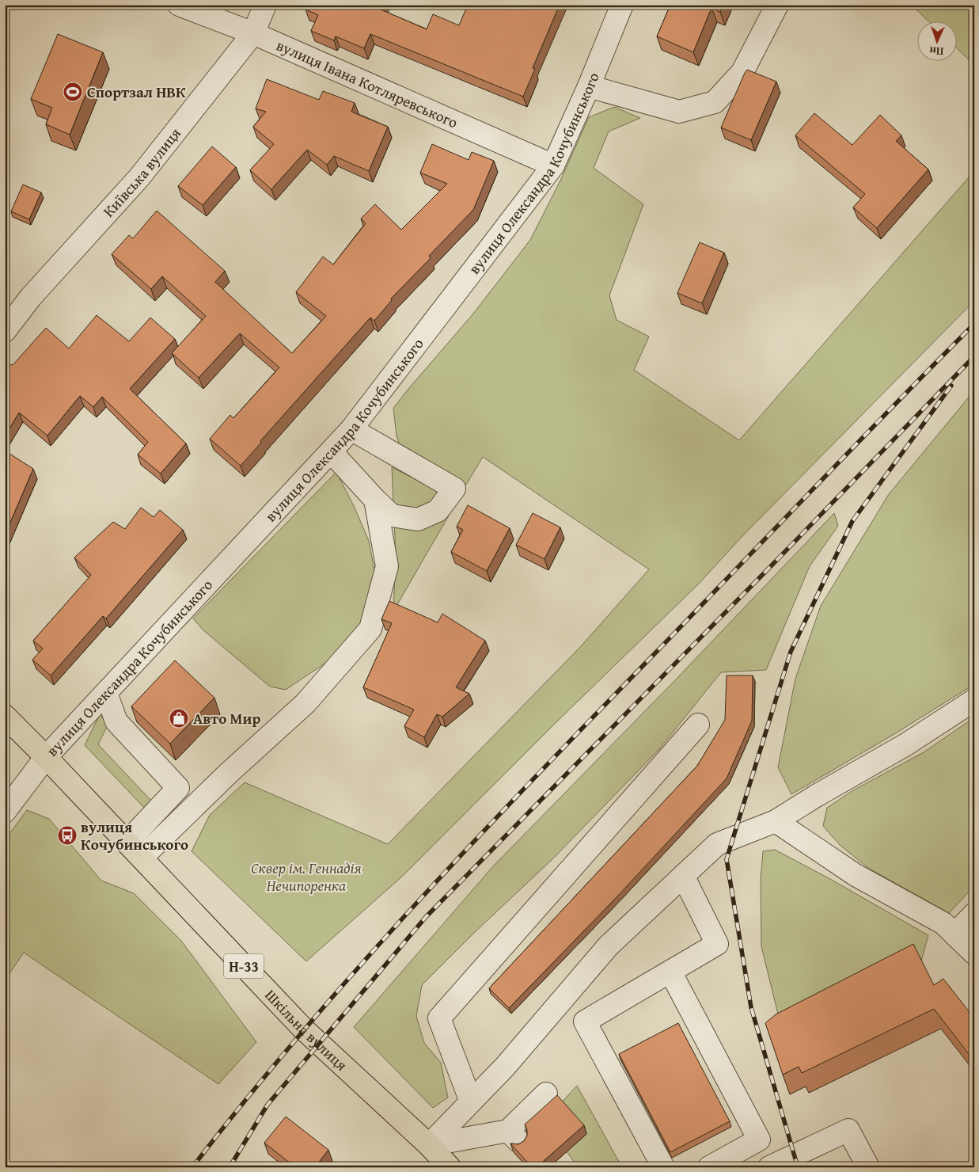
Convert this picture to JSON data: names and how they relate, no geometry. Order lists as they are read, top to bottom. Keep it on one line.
{"streets":{"main road":["Н-33","Шкільна вулиця"],"street":["вулиця Івана Котляревського","вулиця Олександра Кочубинського","Київська вулиця"]},"crossings":[["вулиця Івана Котляревського","вулиця Олександра Кочубинського"],["вулиця Івана Котляревського","Київська вулиця"],["вулиця Олександра Кочубинського","Шкільна вулиця"]],"parks":["Сквер ім. Геннадія Нечипоренка"],"places":{"sports":["Спортзал НВК"],"shop":["Авто Мир"],"bus stop":["вулиця Кочубинського"]},"north":"bottom"}
